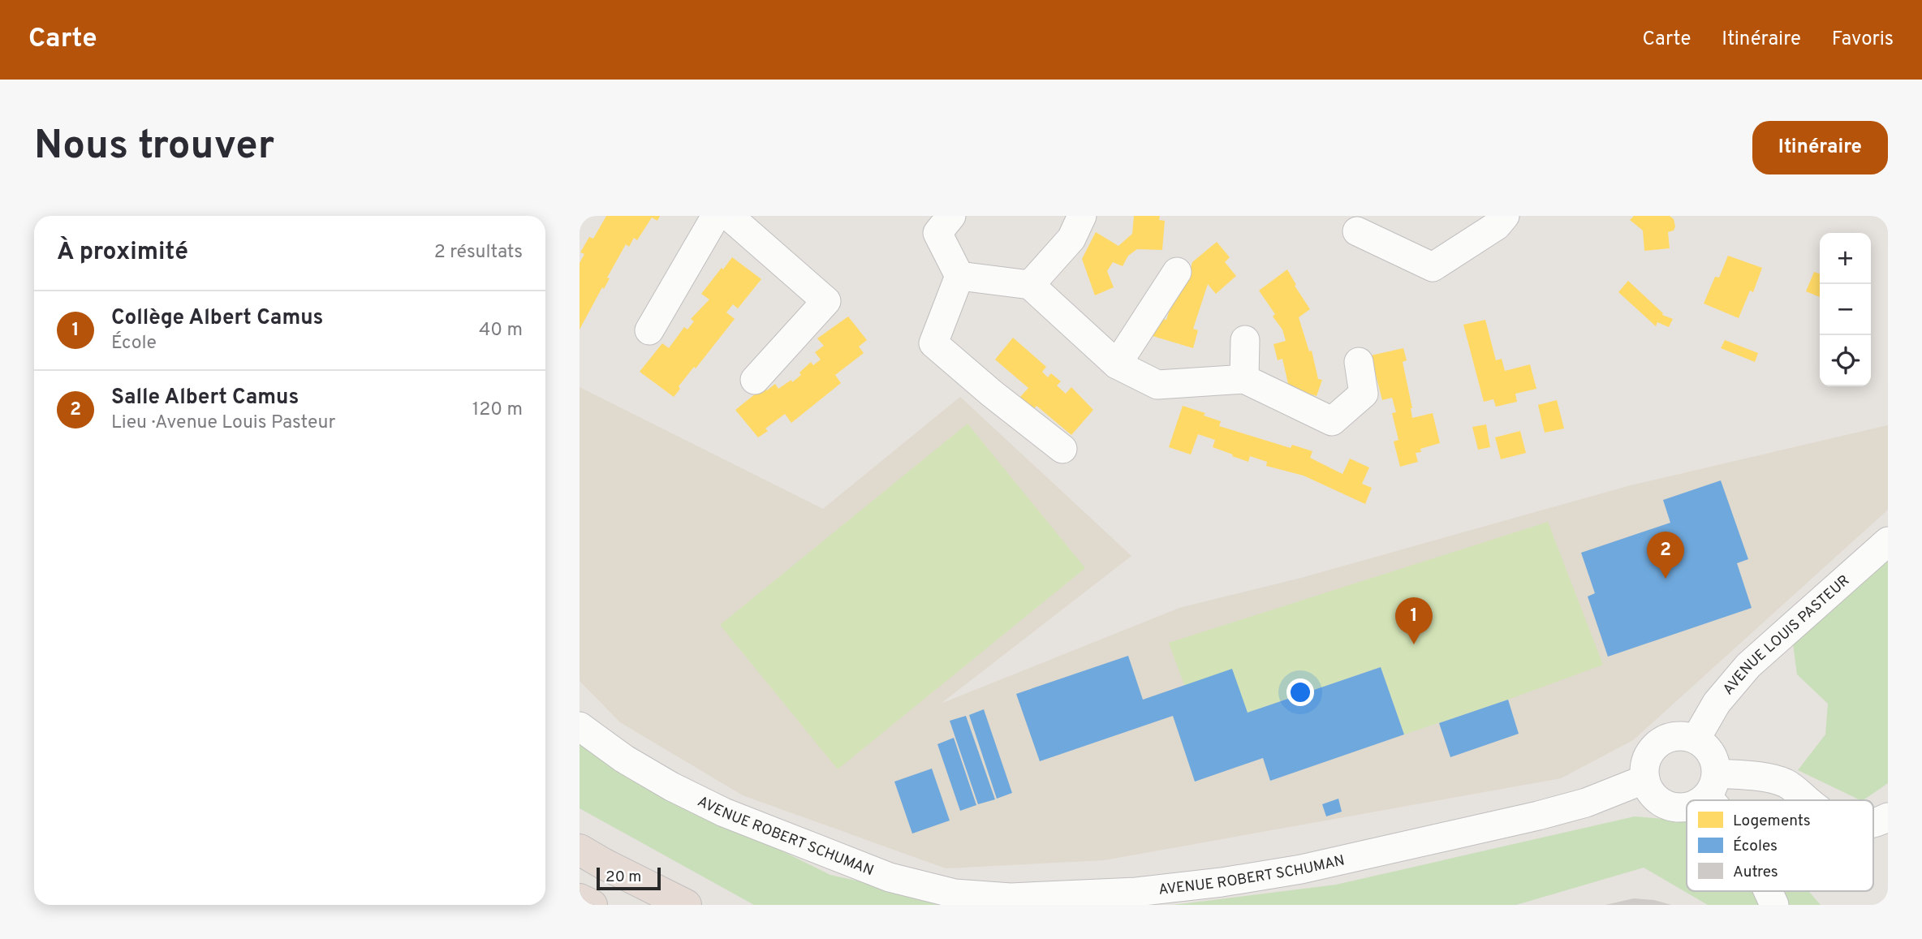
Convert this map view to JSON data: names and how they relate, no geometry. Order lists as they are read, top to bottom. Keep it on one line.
{"streets":{"street":["AVENUE LOUIS PASTEUR","AVENUE ROBERT SCHUMAN"]},"legend":["Logements","Écoles","Autres"],"scale_bar":"20 m","page":{"header":"Carte","nav":["Carte","Itinéraire","Favoris"],"buttons":"Itinéraire","title":"Nous trouver","heading":["À proximité","2 résultats"],"map_buttons":["+","−"],"list":[{"mark":"1","name":"Collège Albert Camus","note":"École","value":"40 m"},{"mark":"2","name":"Salle Albert Camus","note":"Lieu · Avenue Louis Pasteur","value":"120 m"}],"pins":["2","1"],"scale":"20 m"}}
